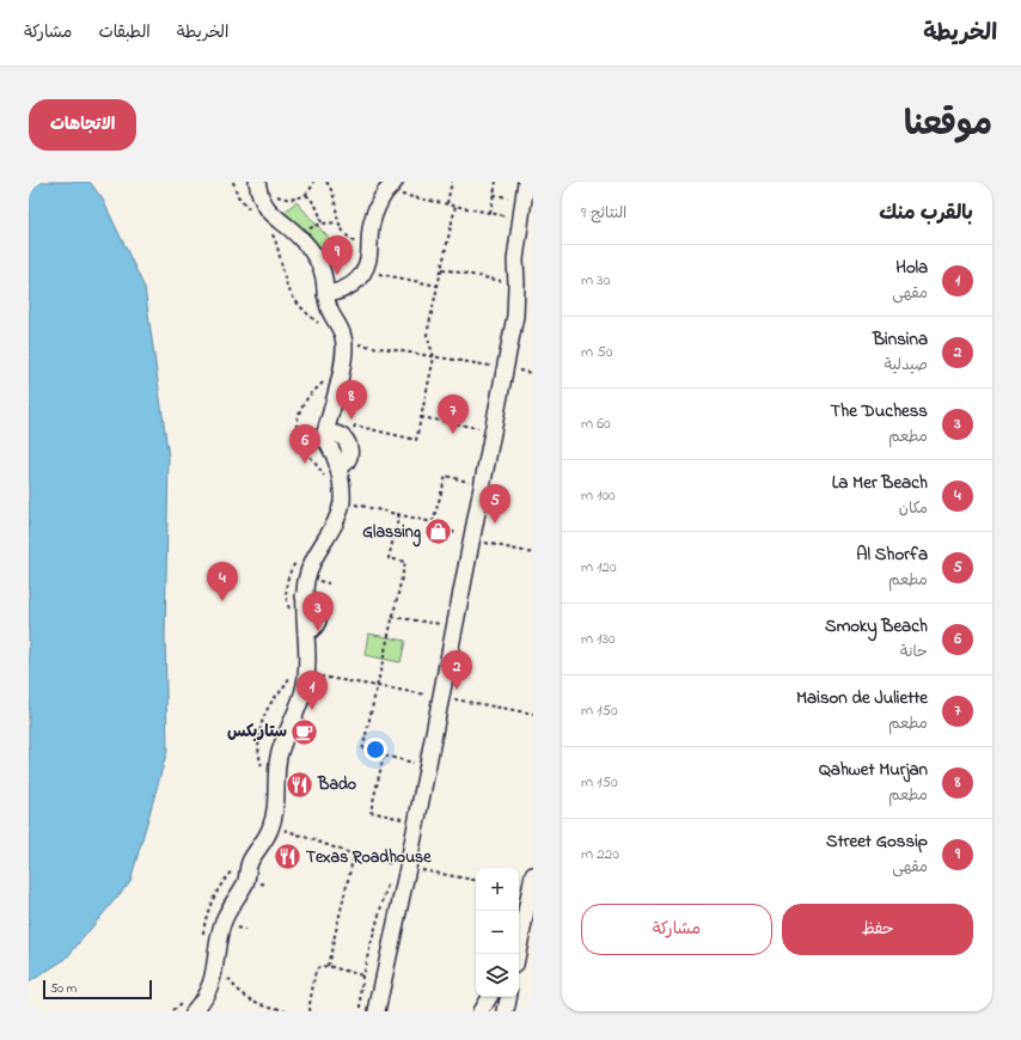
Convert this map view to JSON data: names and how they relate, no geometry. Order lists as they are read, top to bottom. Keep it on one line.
{"places":{"shop":["Glassing"],"cafe":["ستاربكس"],"restaurant":["Bado","Texas Roadhouse"]},"scale_bar":"50 m","page":{"header":"الخريطة","nav":["الخريطة","الطبقات","مشاركة"],"title":"موقعنا","buttons":["الاتجاهات",["حفظ","مشاركة"]],"heading":["بالقرب منك","النتائج: 9"],"pins":["9","8","7","6","5","4","3","2","1"],"list":[{"mark":"1","name":"Hola","note":"مقهى","value":"30 m"},{"mark":"2","name":"Binsina","note":"صيدلية","value":"50 m"},{"mark":"3","name":"The Duchess","note":"مطعم","value":"60 m"},{"mark":"4","name":"La Mer Beach","note":"مكان","value":"100 m"},{"mark":"5","name":"Al Shorfa","note":"مطعم","value":"120 m"},{"mark":"6","name":"Smoky Beach","note":"حانة","value":"130 m"},{"mark":"7","name":"Maison de Juliette","note":"مطعم","value":"150 m"},{"mark":"8","name":"Qahwet Murjan","note":"مطعم","value":"150 m"},{"mark":"9","name":"Street Gossip","note":"مقهى","value":"220 m"}],"map_buttons":["+","−"],"scale":"50 m"}}
